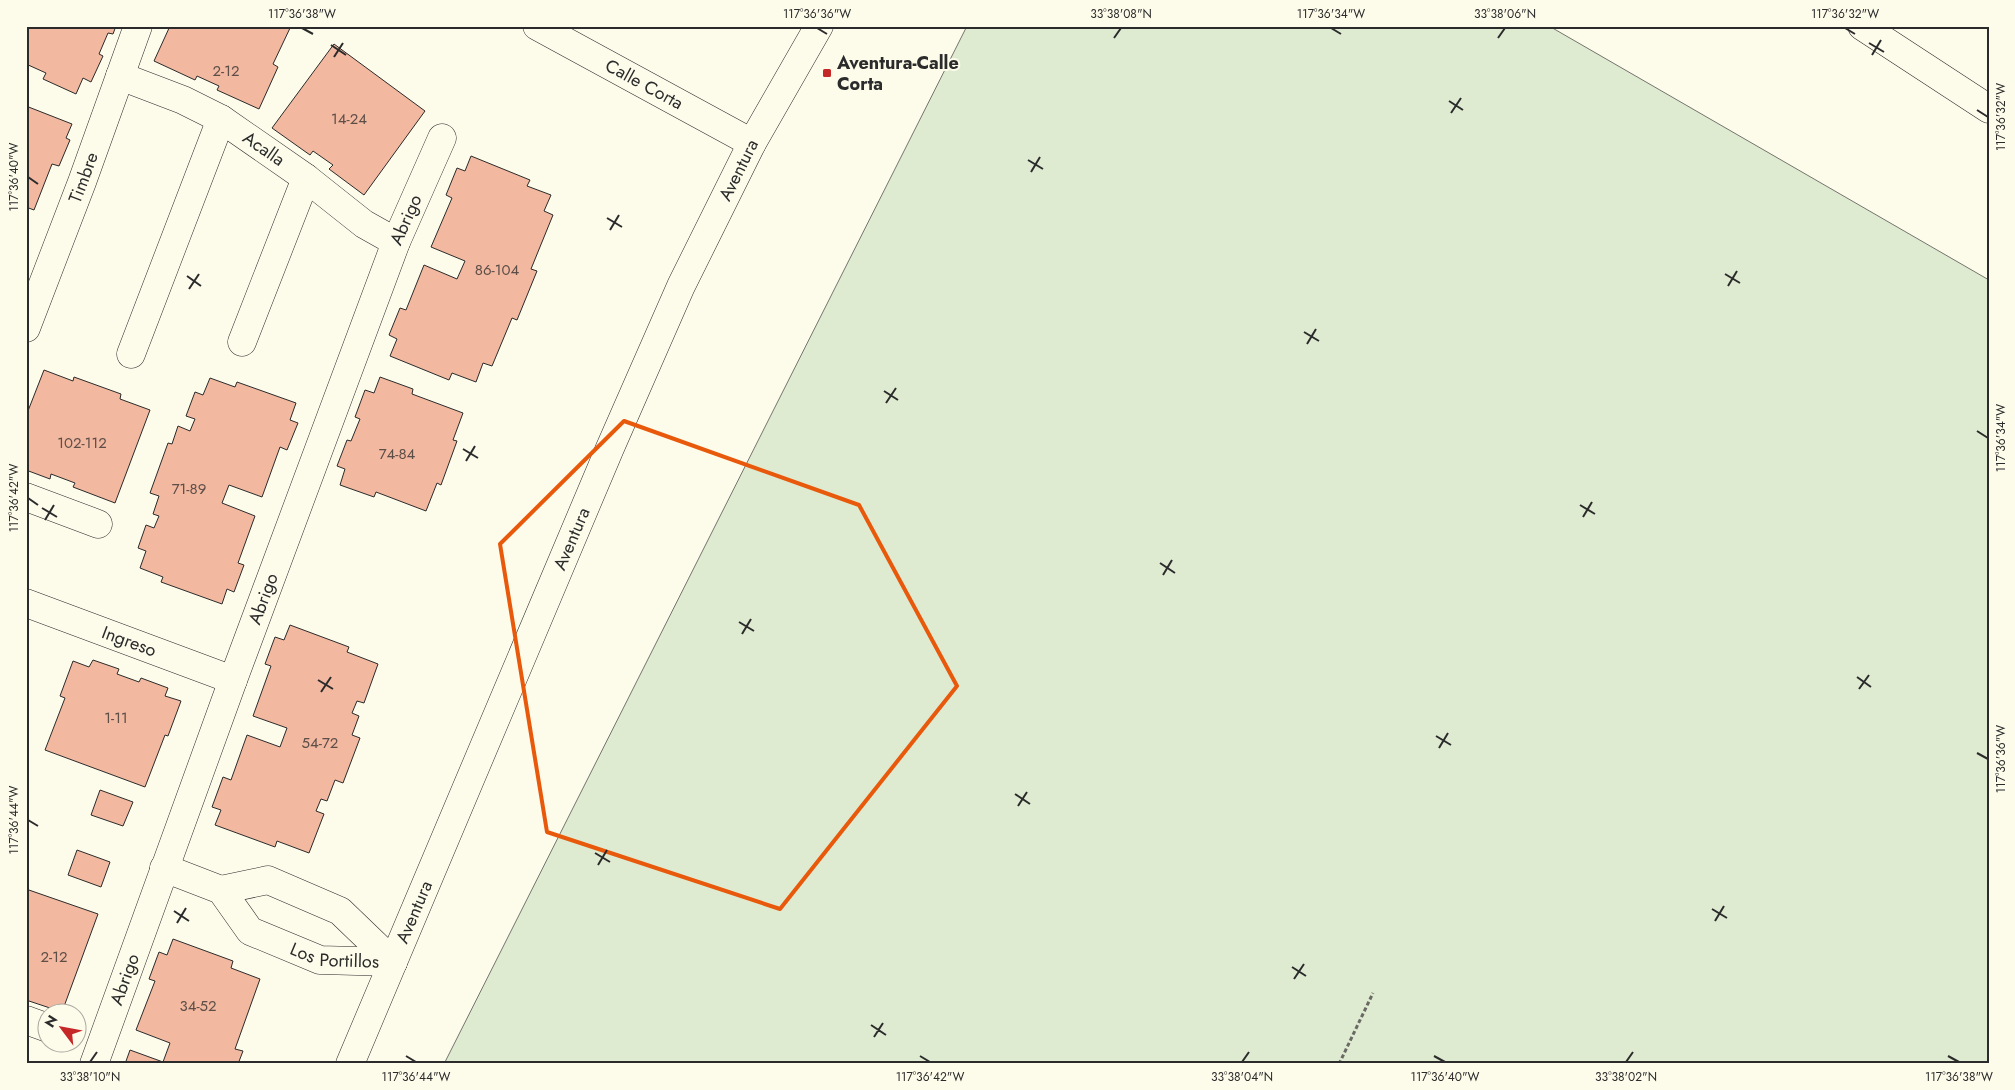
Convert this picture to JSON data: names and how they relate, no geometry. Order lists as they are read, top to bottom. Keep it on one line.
{"streets":{"street":["Calle Corta","Acalla","Aventura","Timbre","Abrigo","Ingreso","Los Portillos"]},"crossings":[["Calle Corta","Aventura"],["Acalla","Timbre"],["Acalla","Abrigo"],["Aventura","Los Portillos"],["Abrigo","Ingreso"]],"places":{"transit":["Aventura-Calle Corta"]},"house_numbers":["2-12","14-24","86-104","102-112","74-84","71-89","1-11","54-72","2-12","34-52"],"north":"top left","coordinates":["117°36'38\"W","117°36'36\"W","33°38'08\"N","117°36'34\"W","33°38'06\"N","117°36'32\"W","117°36'40\"W","117°36'42\"W","117°36'44\"W","33°38'10\"N","33°38'04\"N","33°38'02\"N"]}
